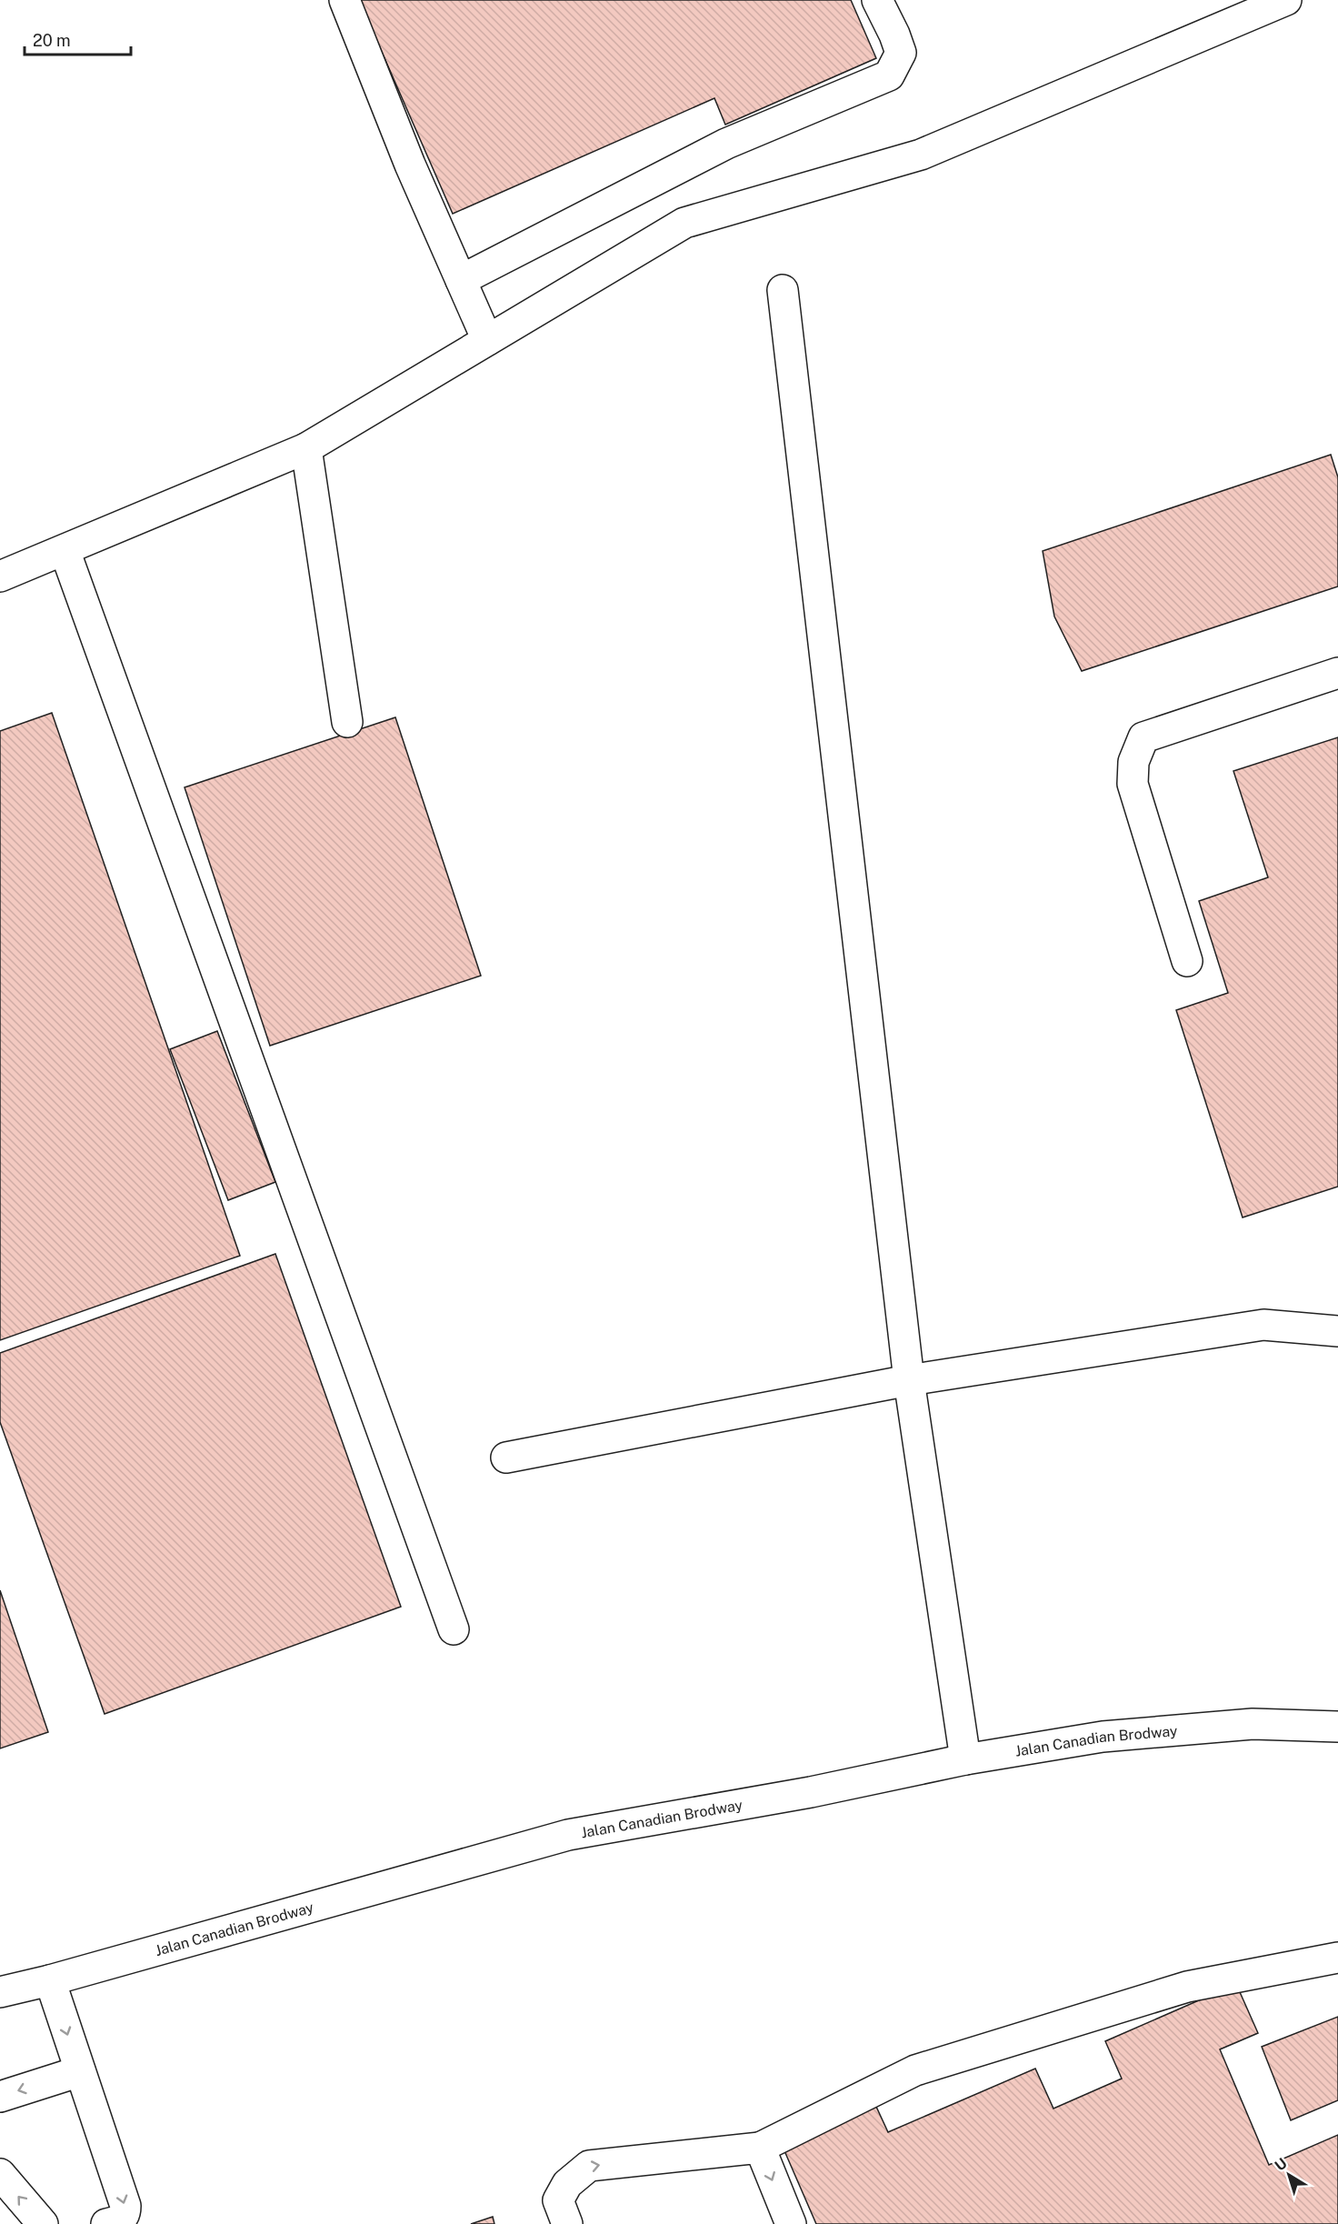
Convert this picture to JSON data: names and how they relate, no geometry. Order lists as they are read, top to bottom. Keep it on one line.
{"streets":{"street":["Jalan Canadian Brodway"]},"scale_bar":"20 m","north":"top left"}
